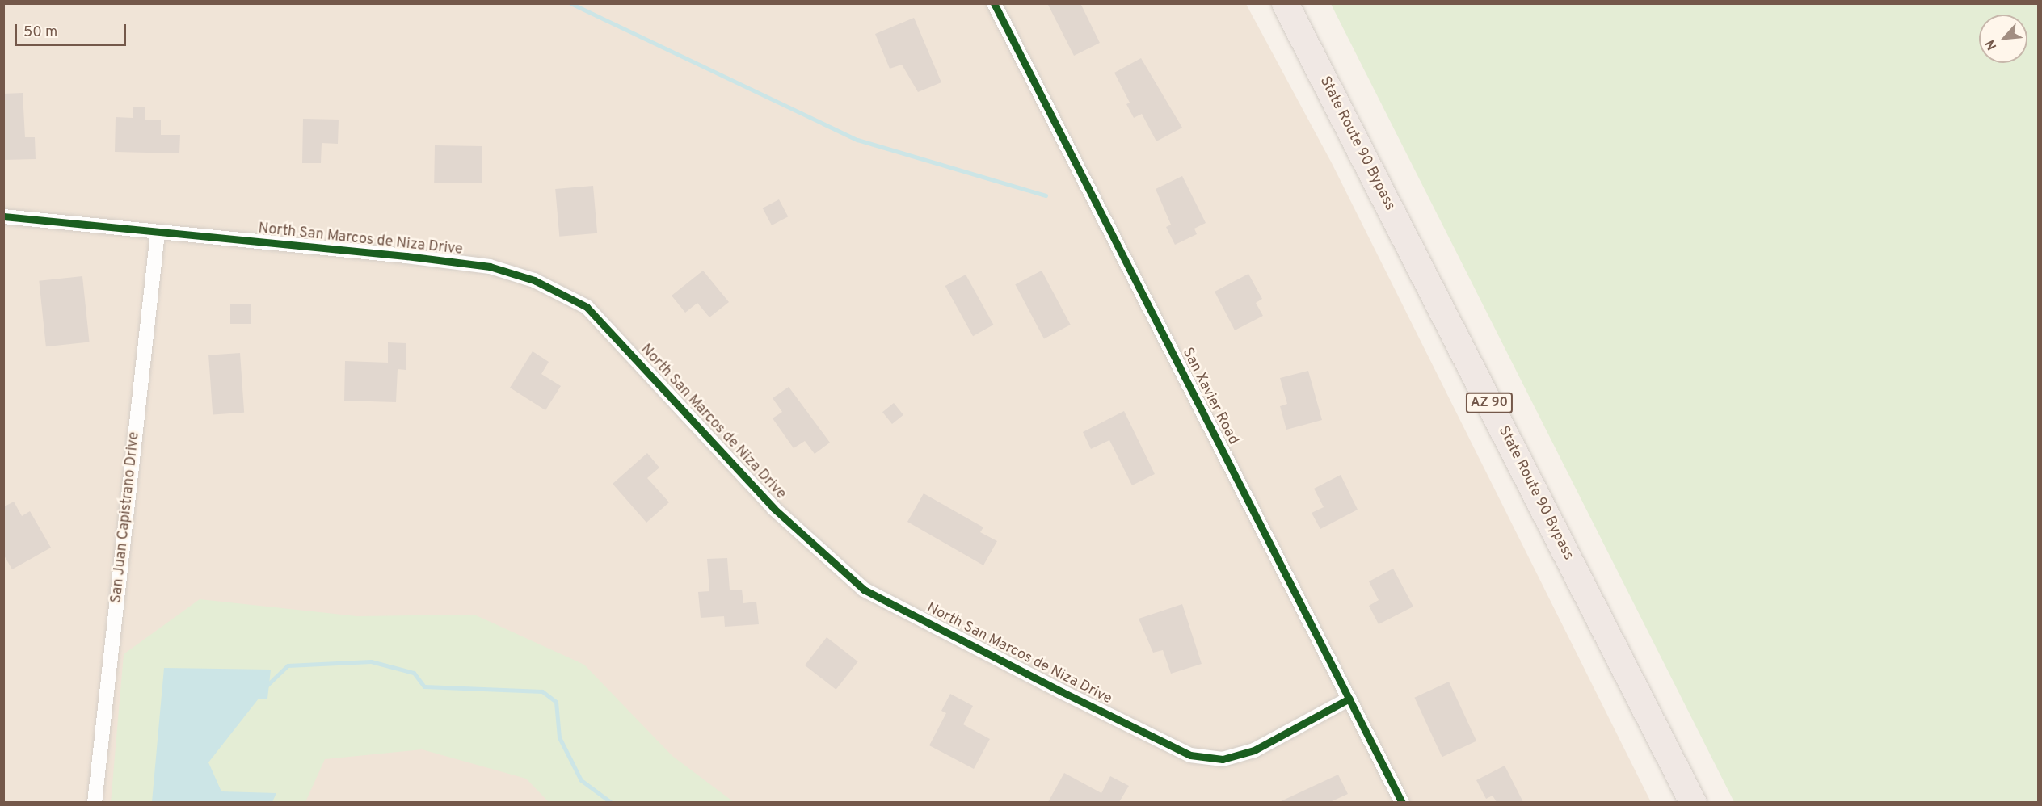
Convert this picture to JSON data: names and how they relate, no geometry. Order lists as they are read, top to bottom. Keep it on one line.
{"streets":{"highway":["State Route 90 Bypass","AZ 90"],"street":["North San Marcos de Niza Drive","San Xavier Road","San Juan Capistrano Drive"]},"crossings":[["North San Marcos de Niza Drive","San Xavier Road"],["North San Marcos de Niza Drive","San Juan Capistrano Drive"]],"scale_bar":"50 m","north":"bottom left"}
